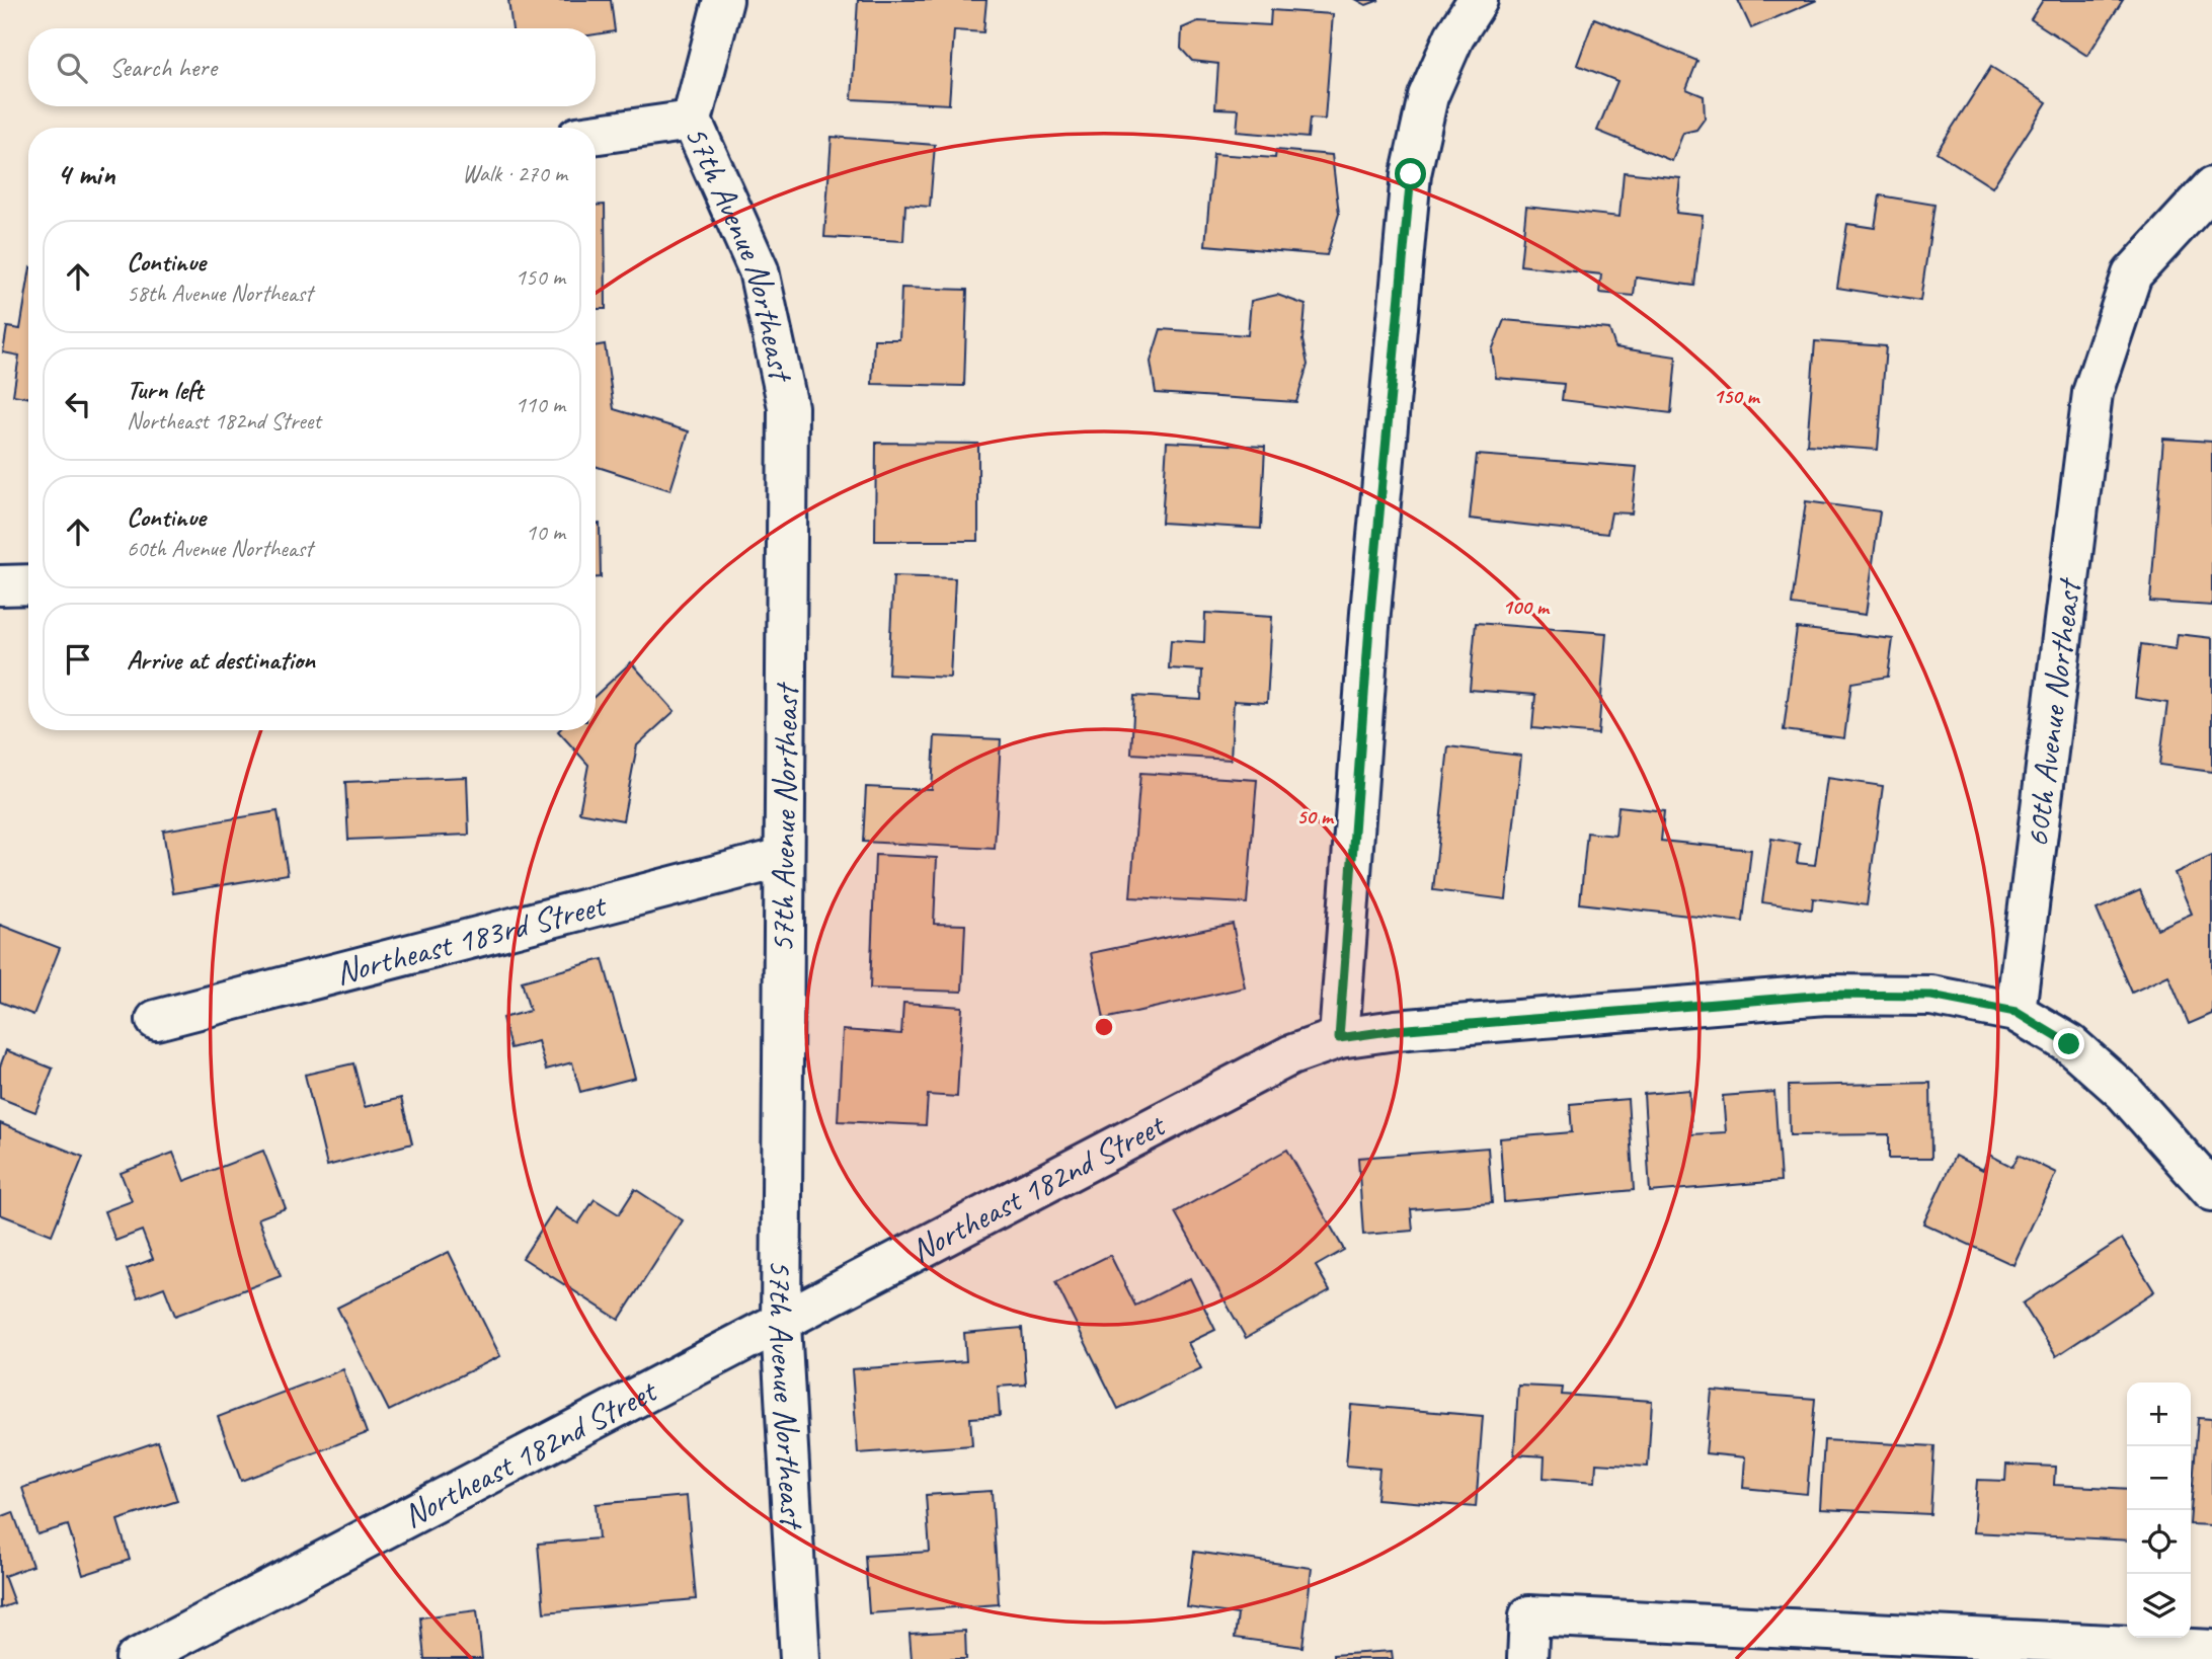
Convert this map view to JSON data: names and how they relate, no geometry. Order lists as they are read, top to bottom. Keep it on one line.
{"streets":{"street":["57th Avenue Northeast","60th Avenue Northeast","Northeast 183rd Street","Northeast 182nd Street"]},"crossings":[["57th Avenue Northeast","Northeast 183rd Street"],["57th Avenue Northeast","Northeast 182nd Street"],["60th Avenue Northeast","Northeast 182nd Street"]],"page":{"search":"Search here","heading":["4 min","Walk · 270 m"],"list":[["Continue","58th Avenue Northeast","150 m"],["Turn left","Northeast 182nd Street","110 m"],["Continue","60th Avenue Northeast","10 m"],"Arrive at destination"],"map_buttons":["+","−"]},"rings":["150 m","100 m","50 m"]}
